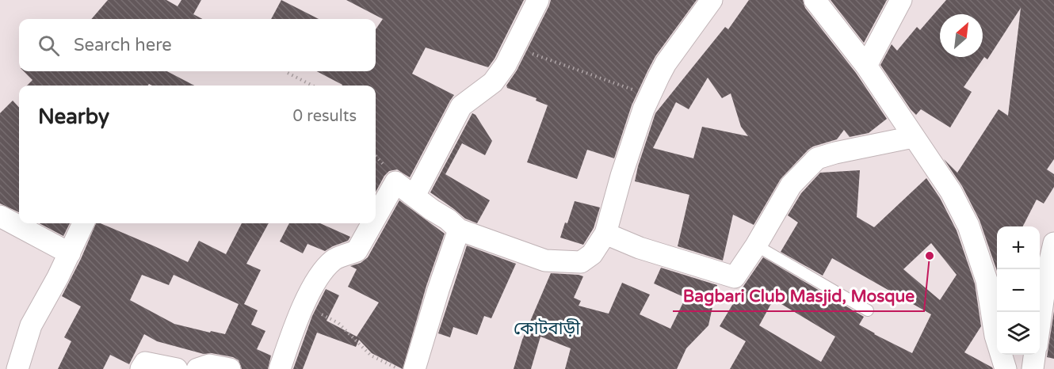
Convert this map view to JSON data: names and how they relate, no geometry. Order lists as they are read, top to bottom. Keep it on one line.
{"districts":["কোটবাড়ী"],"places":["Bagbari Club Masjid, Mosque"],"north":"top right","page":{"search":"Search here","heading":["Nearby","0 results"],"map_buttons":["+","−"]}}
